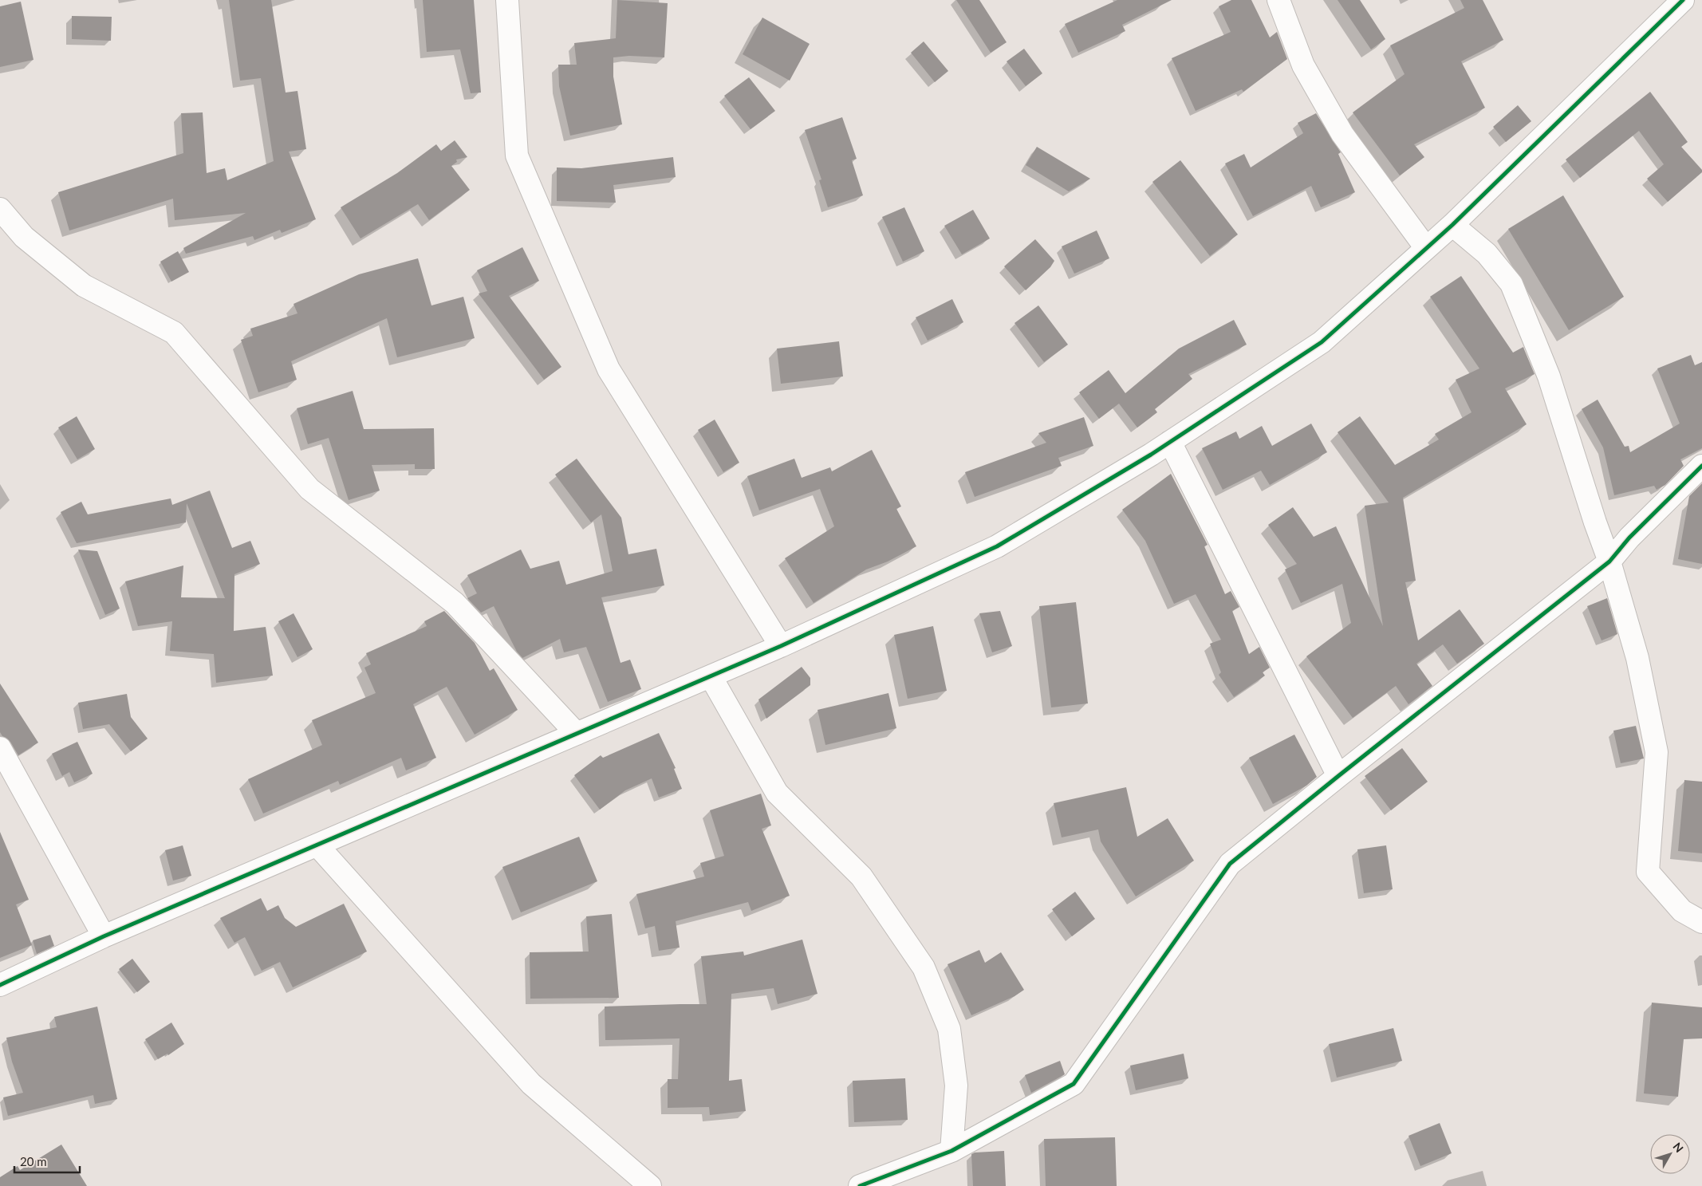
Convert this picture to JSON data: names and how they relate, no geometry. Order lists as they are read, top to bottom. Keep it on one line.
{"scale_bar":"20 m","north":"top right"}
